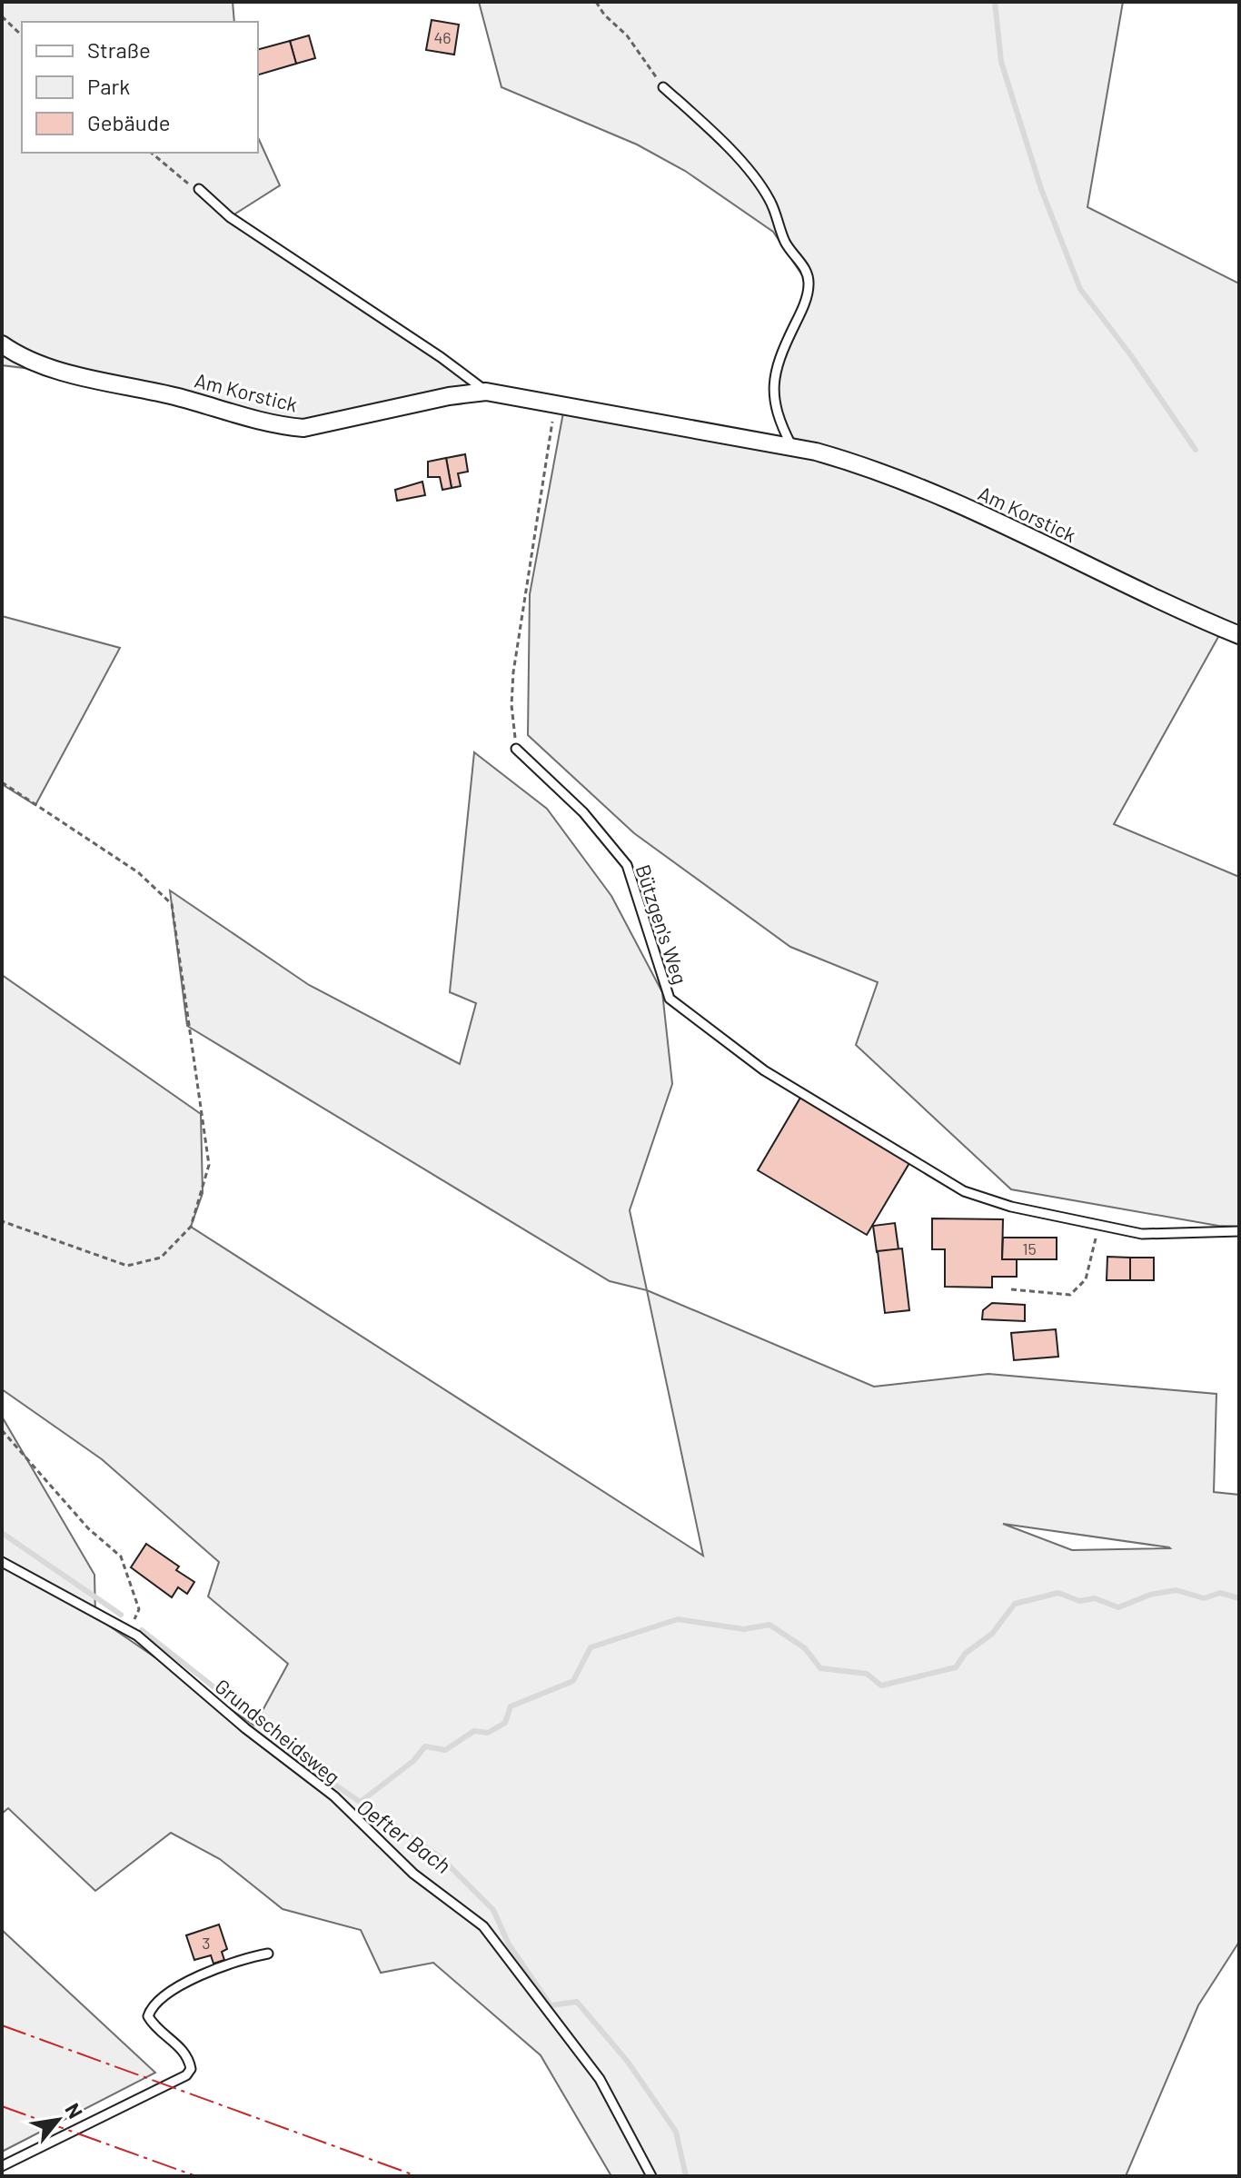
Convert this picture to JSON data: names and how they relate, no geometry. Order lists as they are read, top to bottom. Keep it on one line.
{"streets":{"street":["Am Korstick"],"lane":["Bützgen's Weg","Grundscheidsweg"]},"water":["Oefter Bach"],"house_numbers":["46","15","3"],"legend":["Straße","Park","Gebäude"],"north":"top right"}
